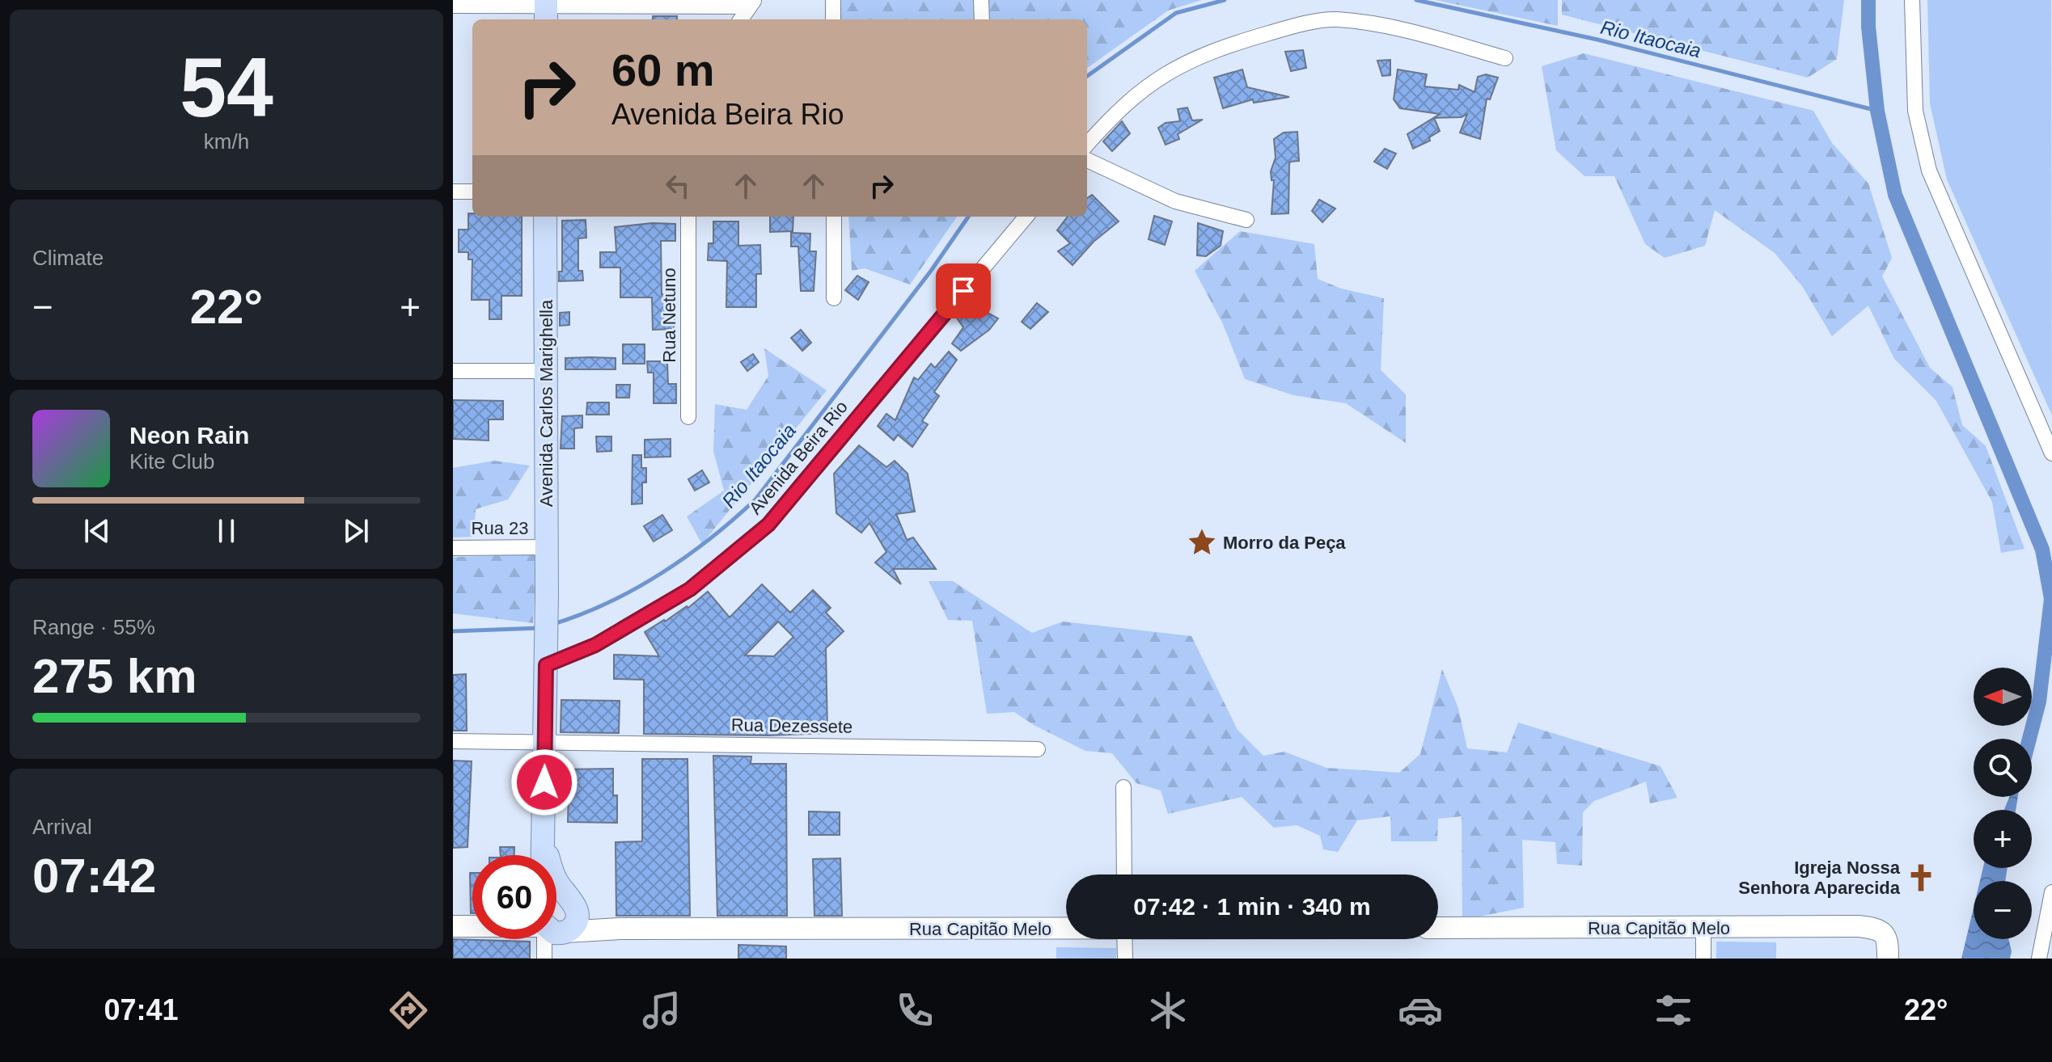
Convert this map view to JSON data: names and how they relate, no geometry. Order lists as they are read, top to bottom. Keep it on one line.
{"streets":{"main road":["Avenida Carlos Marighella","Rua Capitão Melo"],"street":["Rua Netuno","Avenida Beira Rio","Rua 23","Rua Dezessete"]},"crossings":[["Avenida Carlos Marighella","Avenida Beira Rio"],["Avenida Carlos Marighella","Rua 23"],["Avenida Carlos Marighella","Rua Dezessete"]],"water":["Rio Itaocaia"],"places":{"place":["Morro da Peça"],"church":["Igreja Nossa Senhora Aparecida"]},"north":"left","page":{"tile":[["54","km/h"],"Climate",["Range · 55%","275 km"],["Arrival","07:42"]],"turn":["60 m","Avenida Beira Rio"],"heat":["−","22°","+"],"song":["Neon Rain","Kite Club"],"map_buttons":["+","−"],"limit":"60","trip":"07:42 · 1 min · 340 m","tabs":["07:41","22°"]}}
